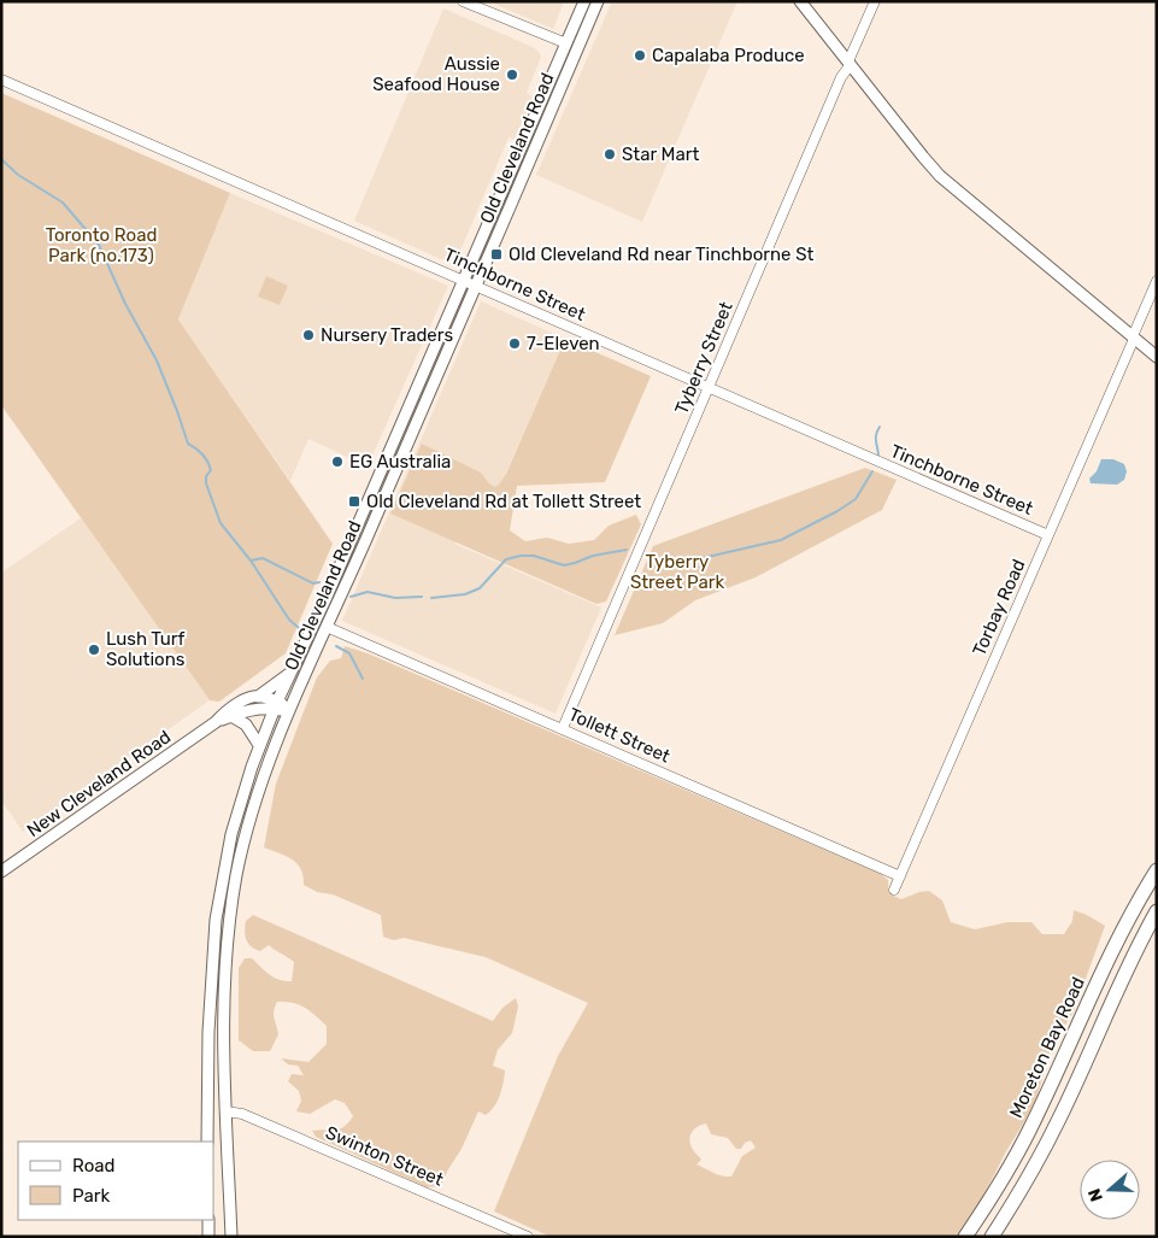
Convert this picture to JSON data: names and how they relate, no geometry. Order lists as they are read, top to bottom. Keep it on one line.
{"streets":{"highway":["Moreton Bay Road"],"main road":["Old Cleveland Road","New Cleveland Road"],"street":["Tinchborne Street","Tyberry Street","Torbay Road","Tollett Street","Swinton Street"]},"crossings":[["Old Cleveland Road","Tinchborne Street"],["Old Cleveland Road","Tollett Street"],["Old Cleveland Road","New Cleveland Road"],["Old Cleveland Road","Swinton Street"],["Tinchborne Street","Tyberry Street"],["Tinchborne Street","Torbay Road"],["Tyberry Street","Tollett Street"],["Torbay Road","Tollett Street"]],"parks":["Toronto Road Park (no.173)","Tyberry Street Park"],"places":{"other":["Capalaba Produce","Aussie Seafood House","Star Mart","Nursery Traders","7-Eleven","EG Australia","Lush Turf Solutions"],"transit":["Old Cleveland Rd near Tinchborne St","Old Cleveland Rd at Tollett Street"]},"legend":["Road","Park"],"north":"left"}
